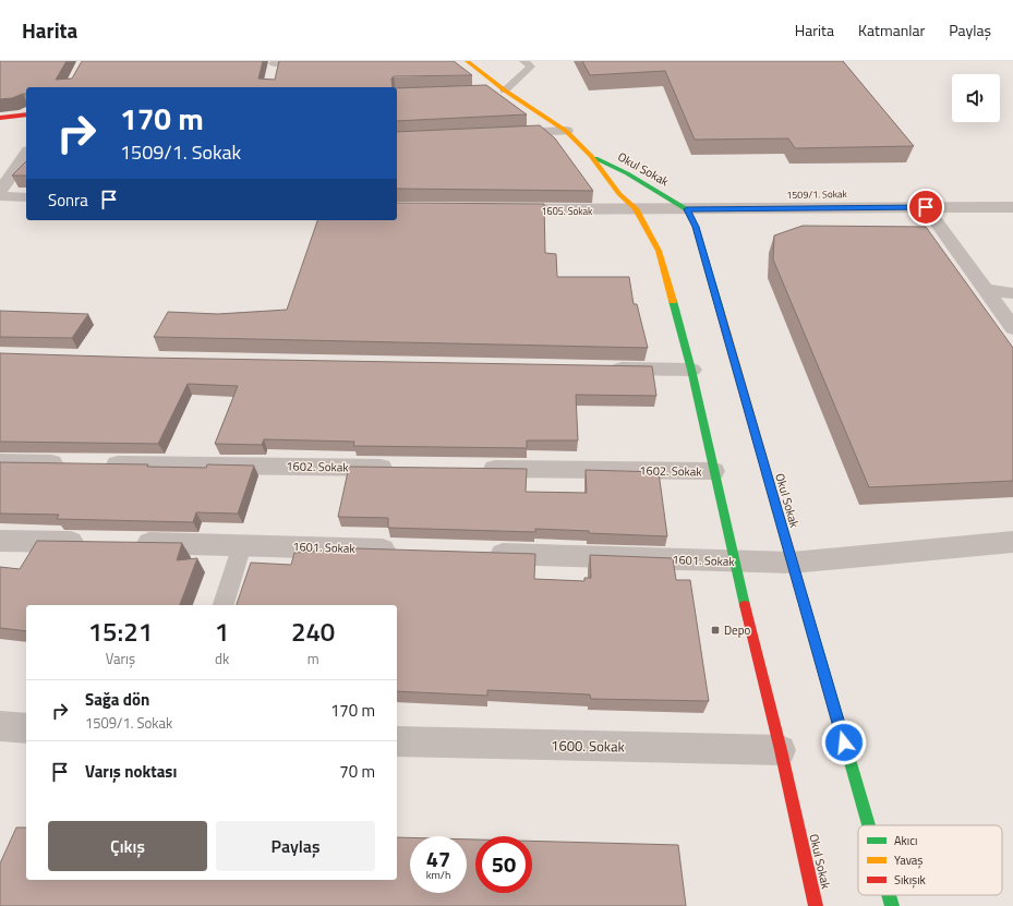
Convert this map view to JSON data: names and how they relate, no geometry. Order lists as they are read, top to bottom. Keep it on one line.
{"streets":{"main road":["Okul Sokak"],"street":["1509/1. Sokak","1605. Sokak","1602. Sokak","1601. Sokak","1600. Sokak"]},"crossings":[["Okul Sokak","1509/1. Sokak"],["Okul Sokak","1605. Sokak"],["Okul Sokak","1602. Sokak"],["Okul Sokak","1601. Sokak"],["Okul Sokak","1600. Sokak"],["1509/1. Sokak","1605. Sokak"]],"places":{"transit":["Depo"]},"legend":["Akıcı","Yavaş","Sıkışık"],"page":{"header":"Harita","nav":["Harita","Katmanlar","Paylaş"],"turn":["170 m","1509/1. Sokak"],"then":"Sonra","eta":["15:21","Varış","1","dk","240","m"],"list":[{"name":"Sağa dön","note":"1509/1. Sokak","value":"170 m"},{"name":"Varış noktası","value":"70 m"}],"buttons":["Çıkış","Paylaş"],"speed":"47 km/h","limit":"50"}}
